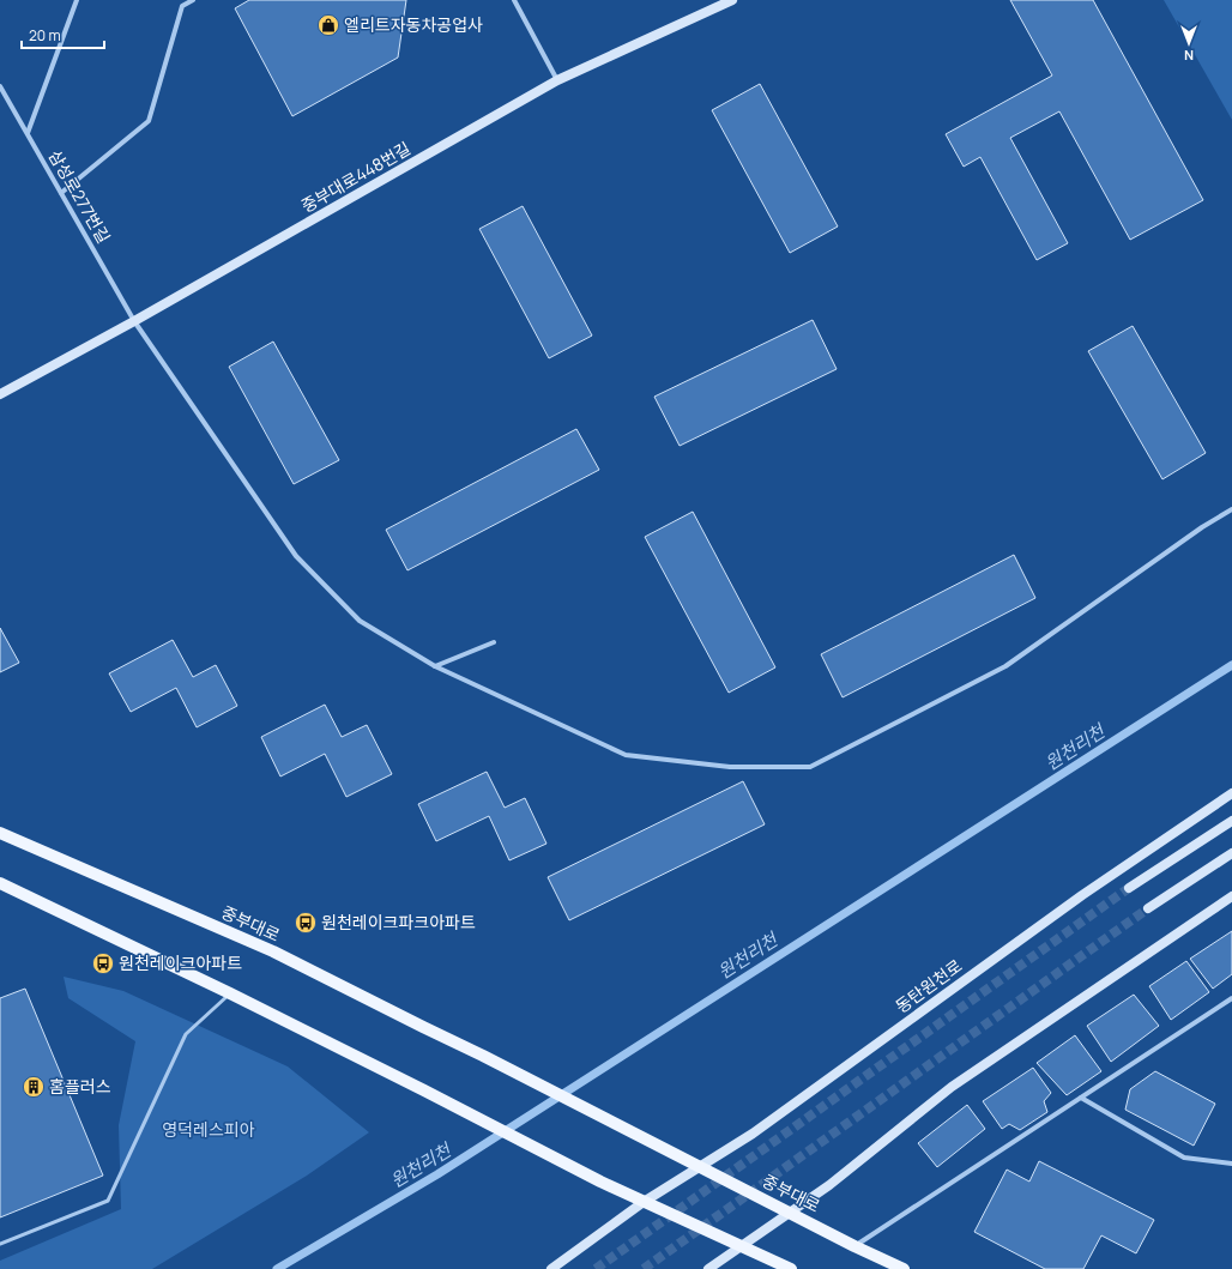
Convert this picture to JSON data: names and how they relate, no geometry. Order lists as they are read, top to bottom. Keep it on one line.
{"streets":{"main road":["중부대로448번길","중부대로","동탄원천로"],"street":["삼성로277번길"]},"crossings":[["중부대로448번길","삼성로277번길"],["중부대로","동탄원천로"]],"water":["원천리천"],"parks":["영덕레스피아"],"places":{"shop":["엘리트자동차공업사"],"bus stop":["원천레이크파크아파트","원천레이크아파트"],"building":["홈플러스"]},"scale_bar":"20 m","north":"bottom"}
